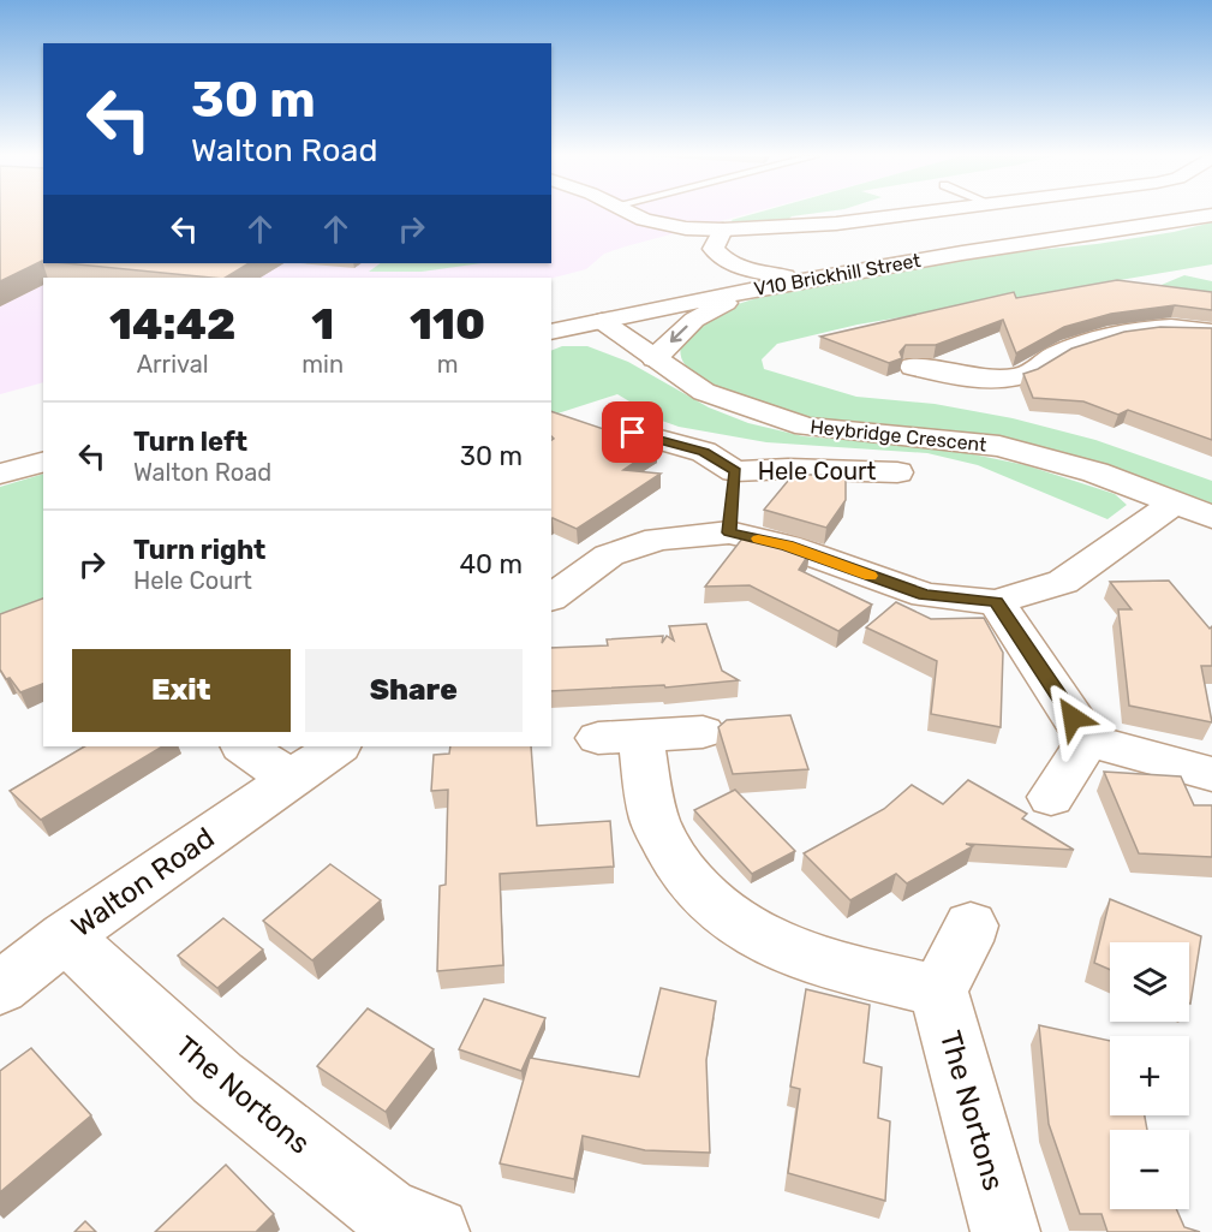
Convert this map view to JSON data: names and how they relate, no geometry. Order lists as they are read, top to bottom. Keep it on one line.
{"streets":{"street":["V10 Brickhill Street","Heybridge Crescent","Hele Court","Walton Road","The Nortons"]},"crossings":[["V10 Brickhill Street","Heybridge Crescent"],["Walton Road","The Nortons"]],"page":{"turn":["30 m","Walton Road"],"eta":["14:42","Arrival","1","min","110","m"],"list":[{"name":"Turn left","note":"Walton Road","value":"30 m"},{"name":"Turn right","note":"Hele Court","value":"40 m"}],"buttons":["Exit","Share"],"map_buttons":["+","−"]}}
